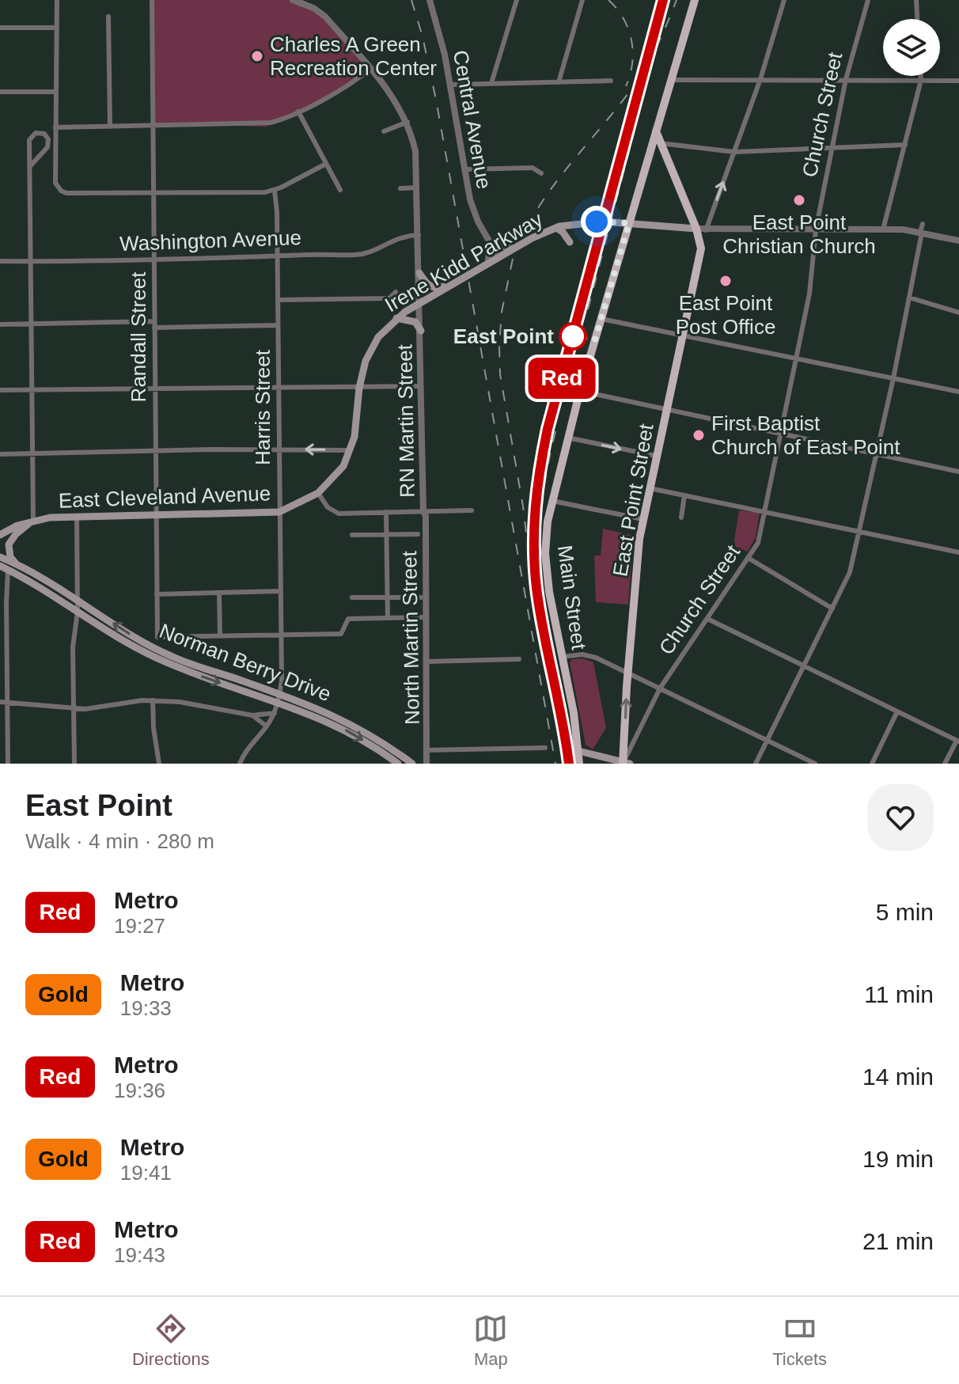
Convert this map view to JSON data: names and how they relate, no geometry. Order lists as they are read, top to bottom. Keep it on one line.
{"streets":{"main road":["Irene Kidd Parkway","East Cleveland Avenue","East Point Street","Main Street","Norman Berry Drive"],"street":["Church Street","Central Avenue","Washington Avenue","Randall Street","Harris Street","RN Martin Street","North Martin Street"]},"crossings":[["Church Street","East Point Street"],["Central Avenue","Irene Kidd Parkway"],["Washington Avenue","Randall Street"],["Washington Avenue","Harris Street"],["Washington Avenue","RN Martin Street"],["Irene Kidd Parkway","RN Martin Street"],["Irene Kidd Parkway","East Cleveland Avenue"],["Irene Kidd Parkway","Main Street"],["Randall Street","East Cleveland Avenue"],["Harris Street","East Cleveland Avenue"],["Harris Street","Norman Berry Drive"],["RN Martin Street","North Martin Street"],["East Point Street","Main Street"]],"places":["Charles A Green Recreation Center","East Point Christian Church","East Point Post Office","East Point","First Baptist Church of East Point"],"lines":["metro line Red"],"page":{"on_map":"Red","heading":["East Point","Walk · 4 min · 280 m"],"list":[{"mark":"Red","name":"Metro","note":"19:27","value":"5 min"},{"mark":"Gold","name":"Metro","note":"19:33","value":"11 min"},{"mark":"Red","name":"Metro","note":"19:36","value":"14 min"},{"mark":"Gold","name":"Metro","note":"19:41","value":"19 min"},{"mark":"Red","name":"Metro","note":"19:43","value":"21 min"}],"tabs":["Directions","Map","Tickets"]}}
